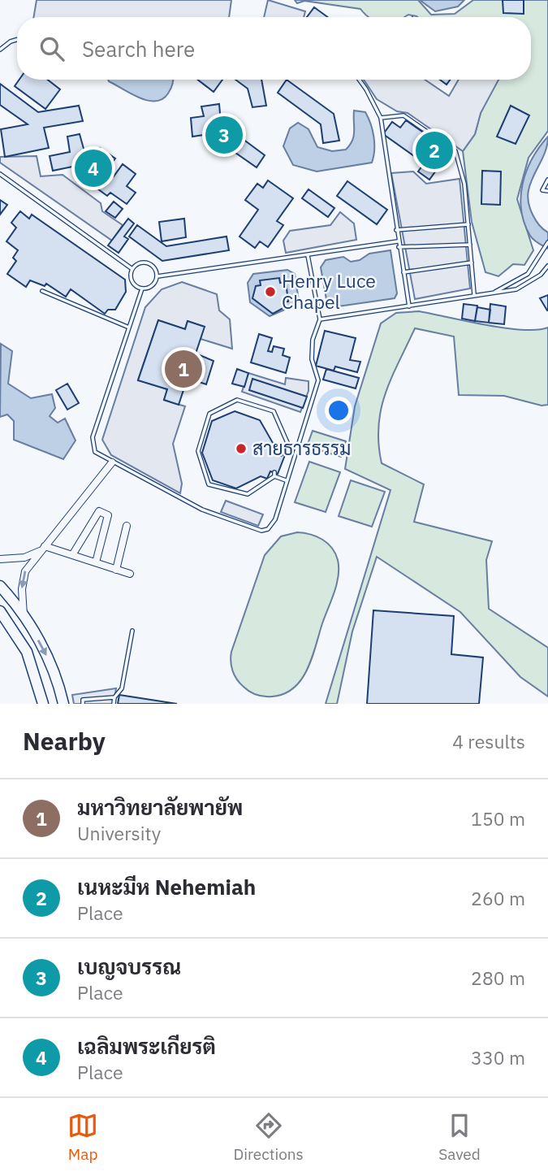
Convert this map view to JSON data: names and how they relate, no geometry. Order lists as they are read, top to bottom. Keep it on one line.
{"places":["Henry Luce Chapel","สายธารธรรม"],"page":{"search":"Search here","pins":["3","2","4","1"],"heading":["Nearby","4 results"],"list":[{"mark":"1","name":"มหาวิทยาลัยพายัพ","note":"University","value":"150 m"},{"mark":"2","name":"เนหะมีห Nehemiah","note":"Place","value":"260 m"},{"mark":"3","name":"เบญจบรรณ","note":"Place","value":"280 m"},{"mark":"4","name":"เฉลิมพระเกียรติ","note":"Place","value":"330 m"}],"nav":["Map","Directions","Saved"]}}
